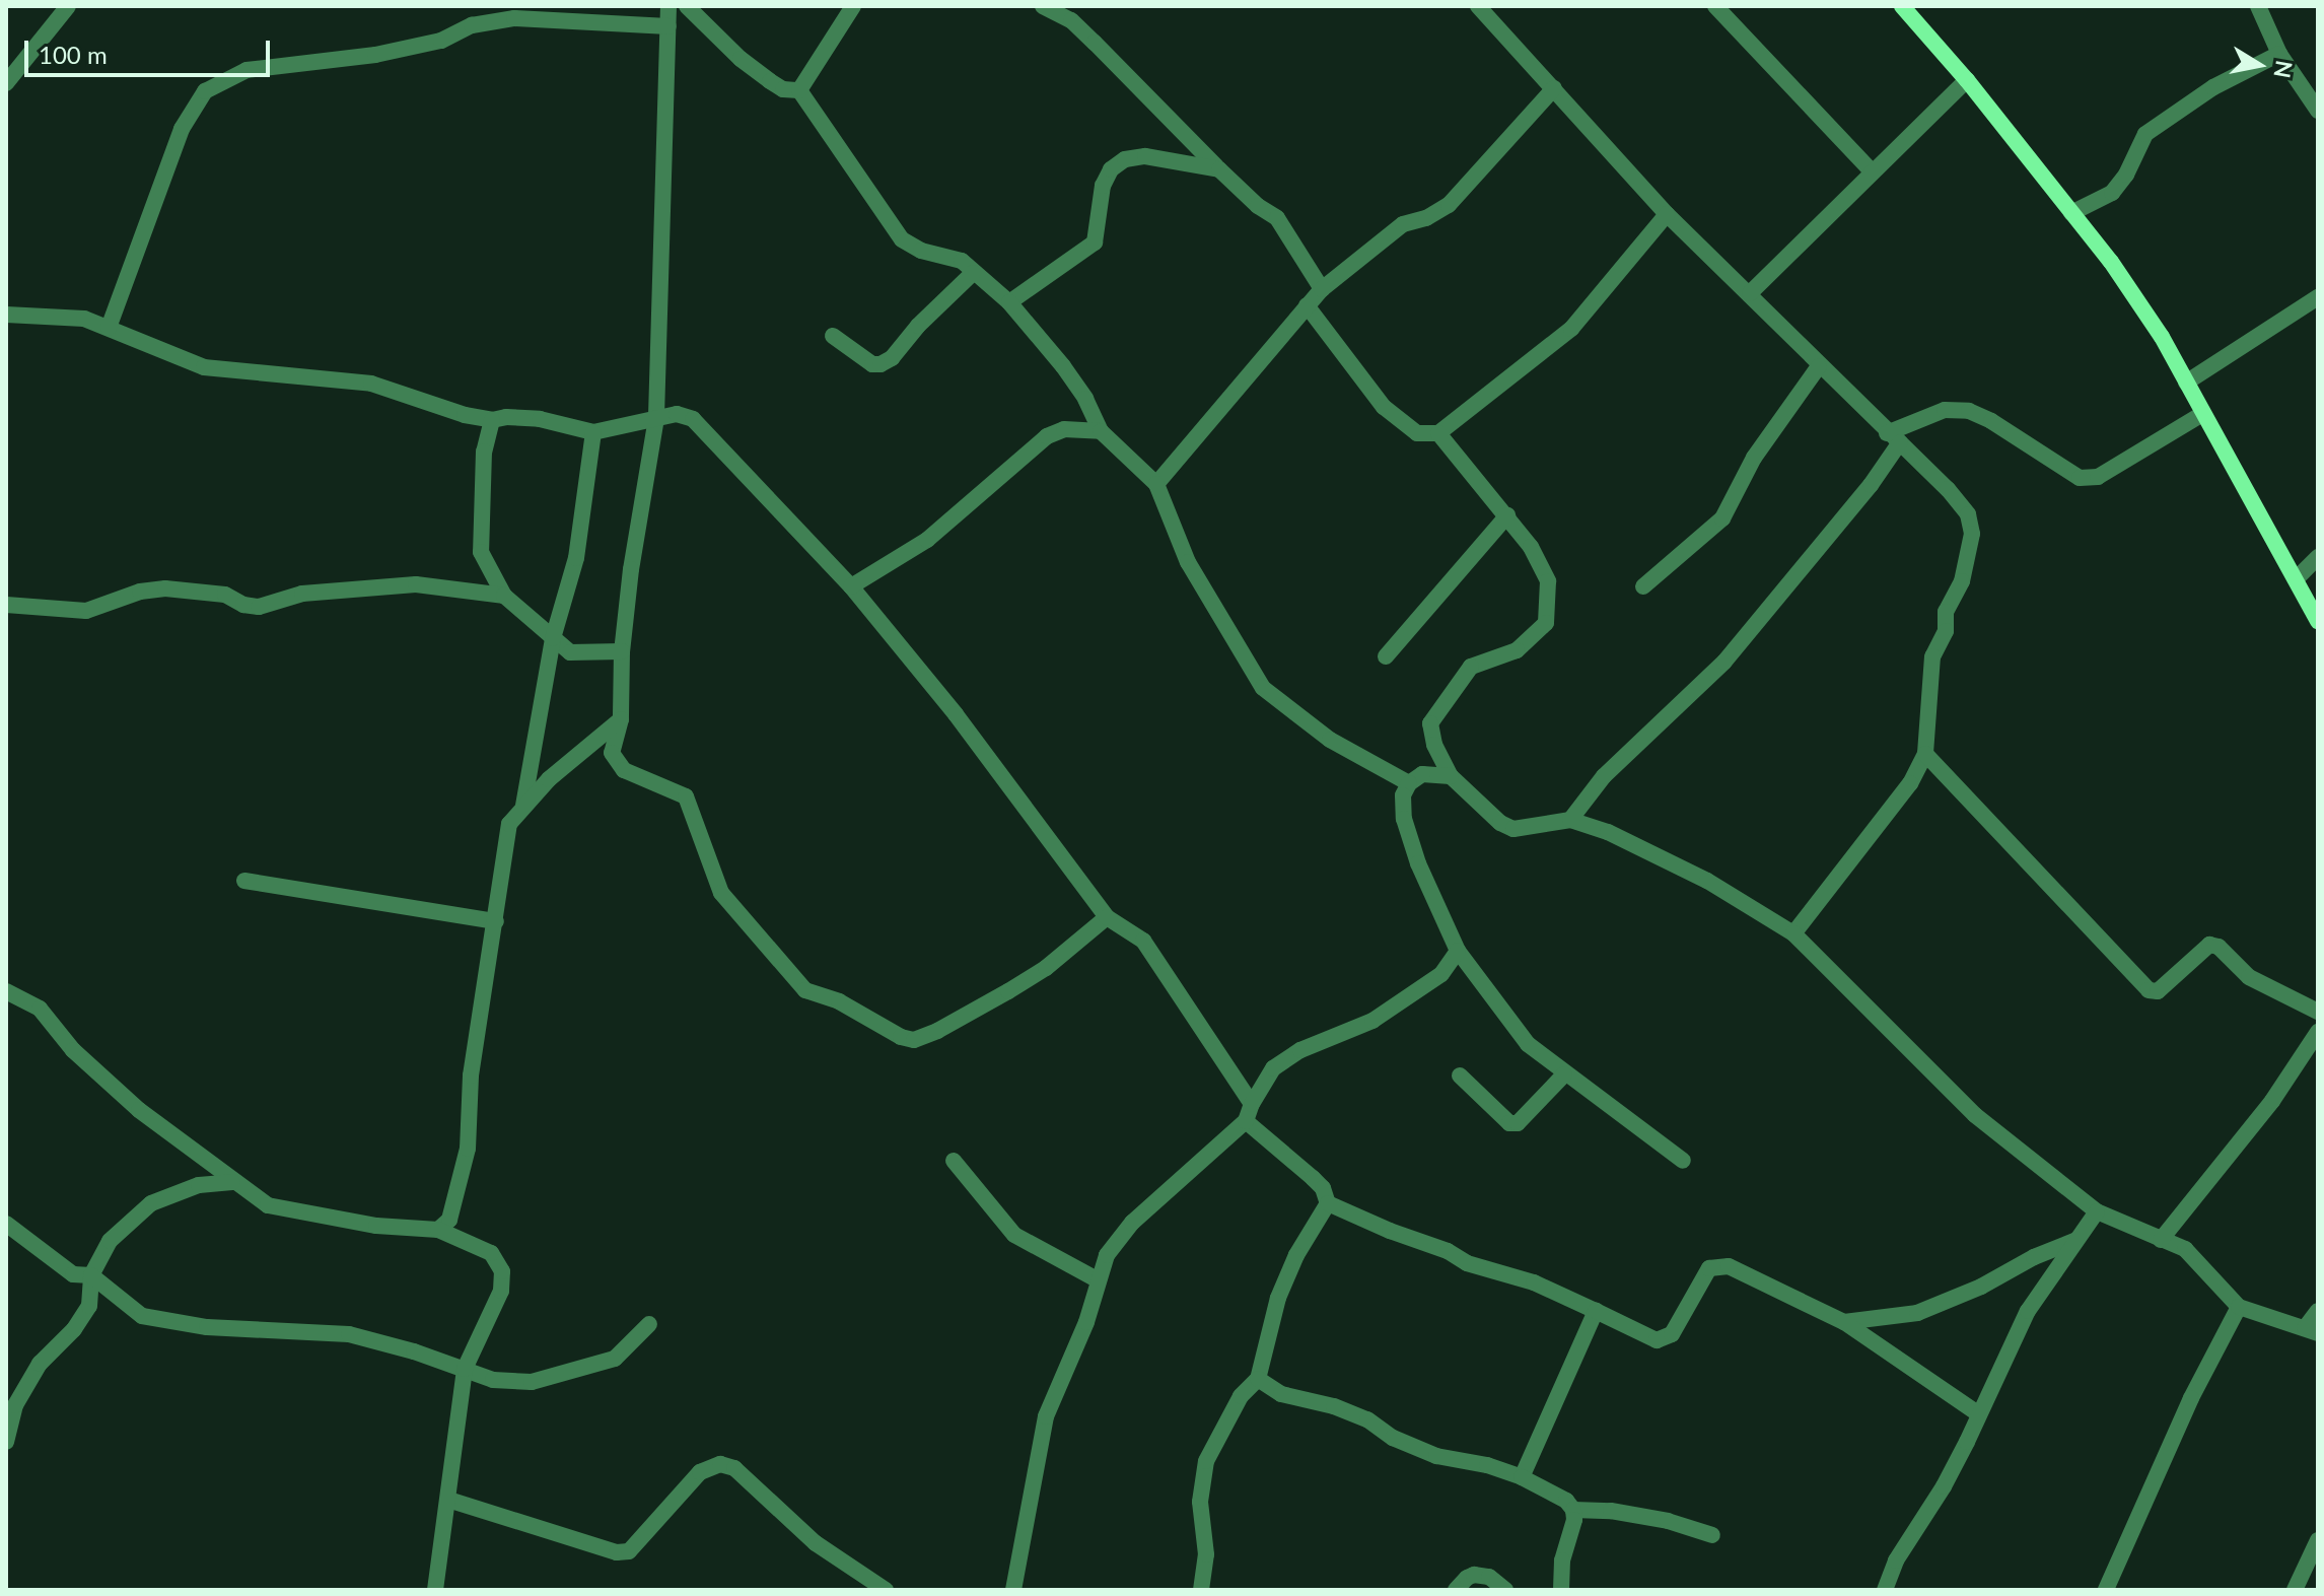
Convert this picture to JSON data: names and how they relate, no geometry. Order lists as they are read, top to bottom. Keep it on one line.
{"scale_bar":"100 m","north":"right"}
